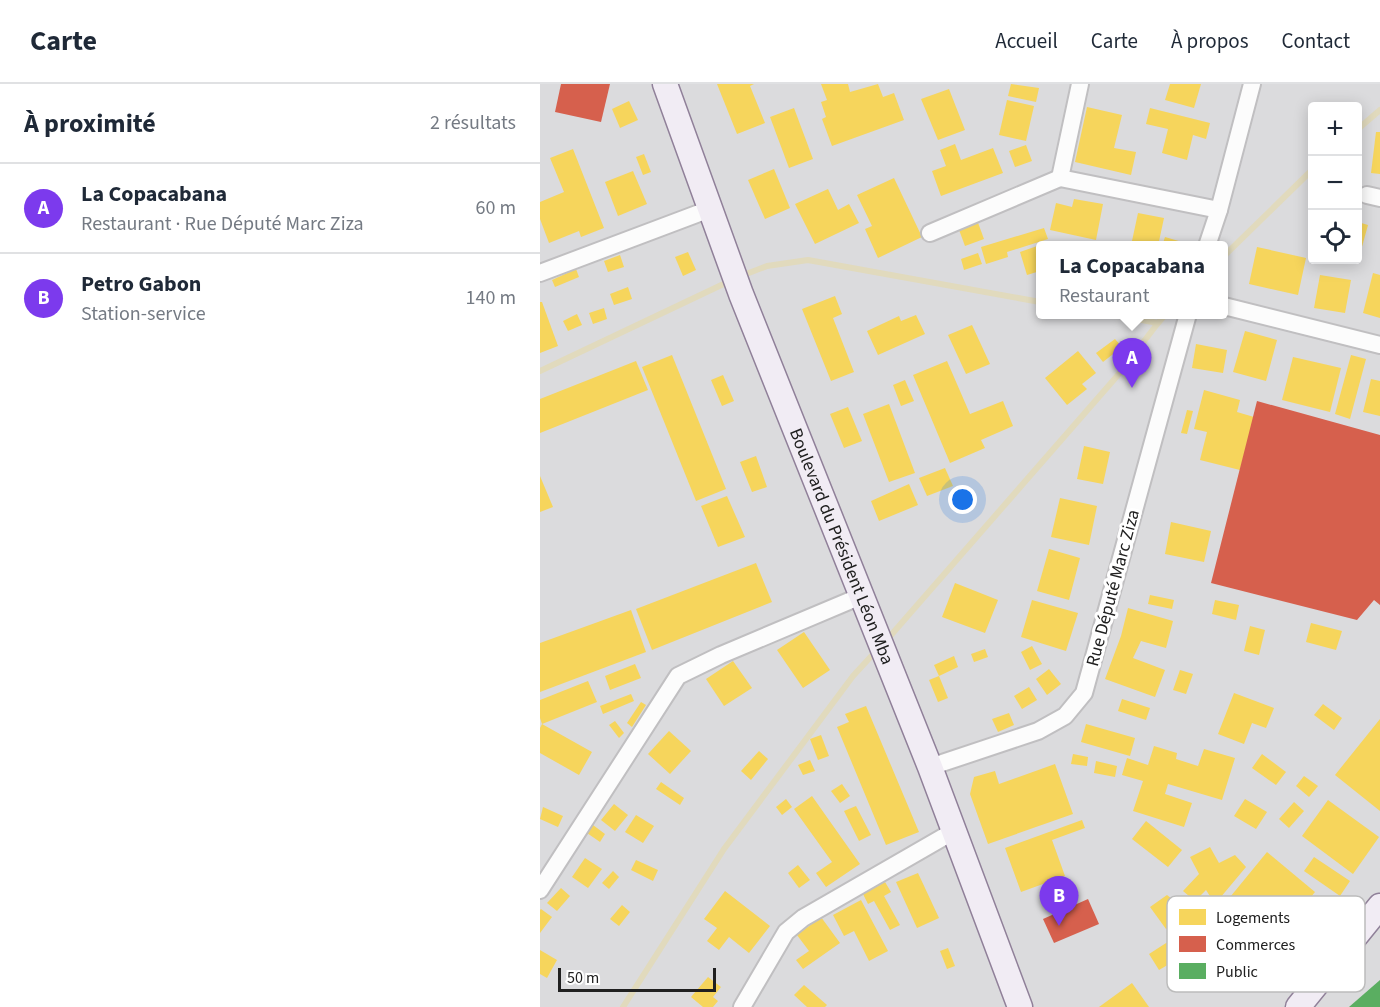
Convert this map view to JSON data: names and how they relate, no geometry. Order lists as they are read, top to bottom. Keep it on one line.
{"streets":{"street":["Boulevard du Président Léon Mba","Rue Député Marc Ziza"]},"crossings":[["Boulevard du Président Léon Mba","Rue Député Marc Ziza"]],"legend":["Logements","Commerces","Public"],"scale_bar":"50 m","page":{"header":"Carte","nav":["Accueil","Carte","À propos","Contact"],"heading":["À proximité","2 résultats"],"map_buttons":["+","−"],"list":[{"mark":"A","name":"La Copacabana","note":"Restaurant · Rue Député Marc Ziza","value":"60 m"},{"mark":"B","name":"Petro Gabon","note":"Station-service","value":"140 m"}],"popup":["La Copacabana","Restaurant"],"pins":["A","B"],"scale":"50 m"}}
